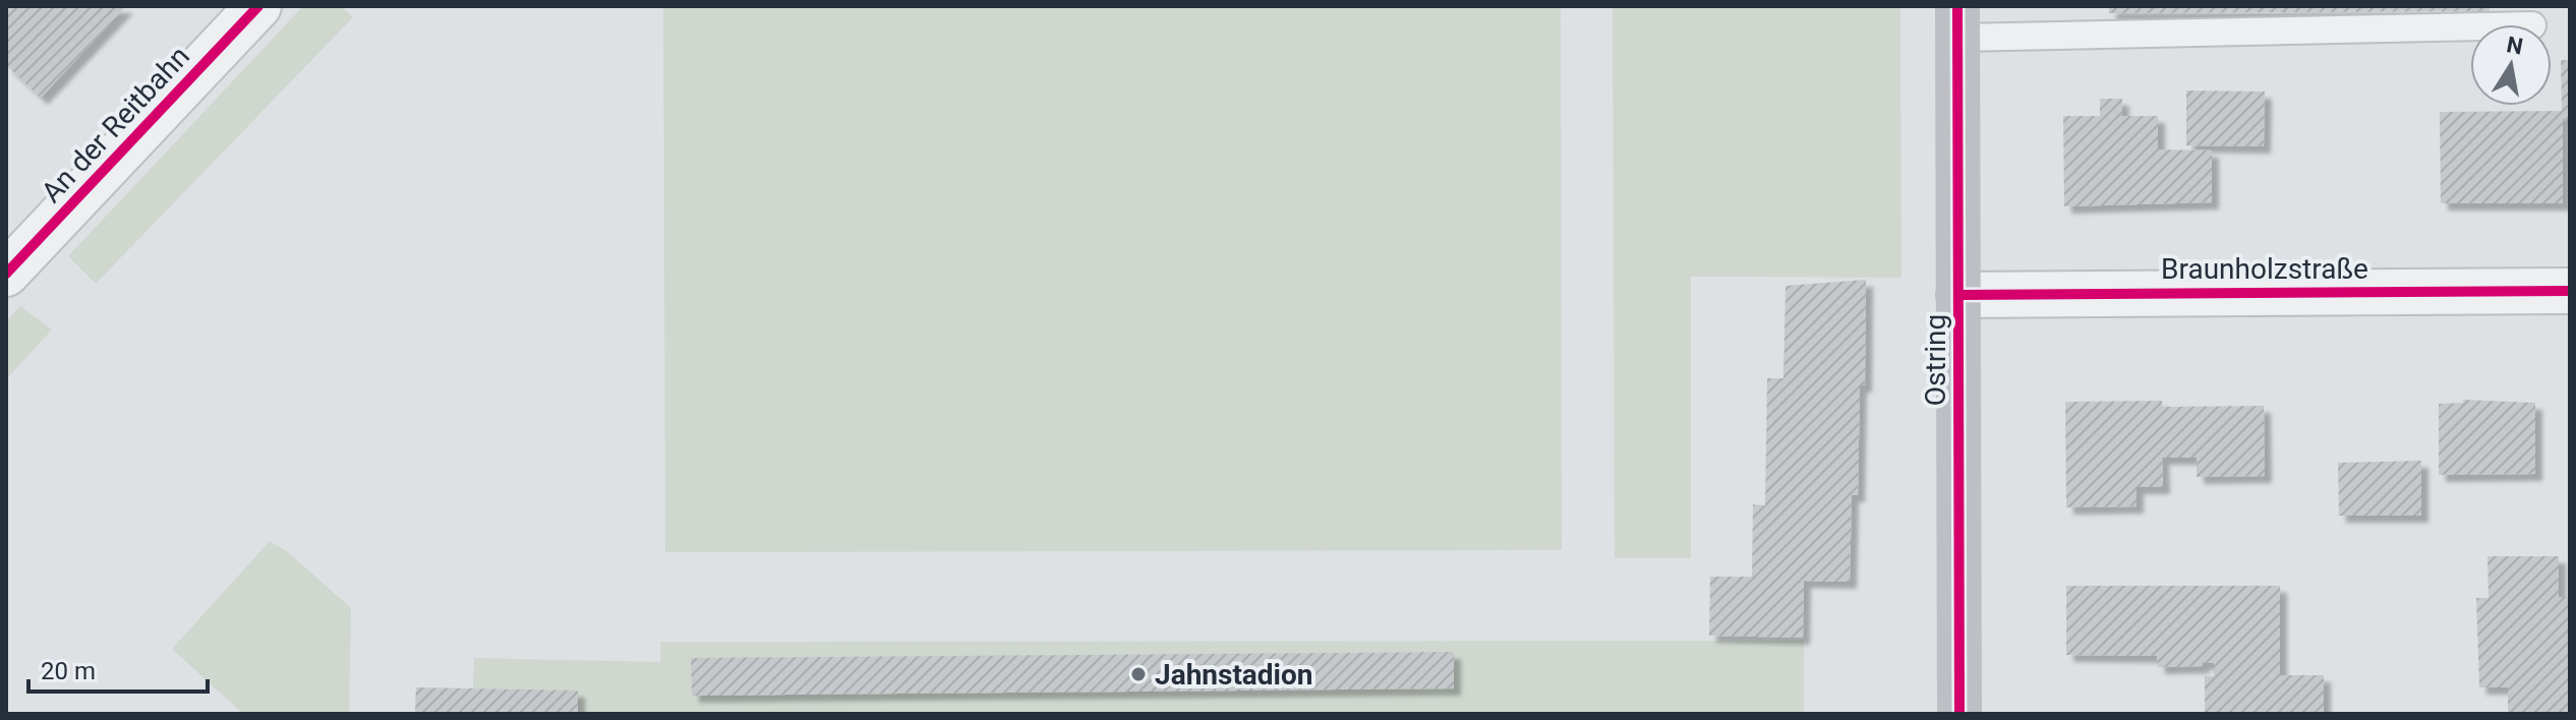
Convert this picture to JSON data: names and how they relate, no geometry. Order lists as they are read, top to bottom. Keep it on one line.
{"streets":{"street":["An der Reitbahn","Braunholzstraße","Ostring"]},"crossings":[["Braunholzstraße","Ostring"]],"places":["Jahnstadion"],"scale_bar":"20 m","north":"top"}
